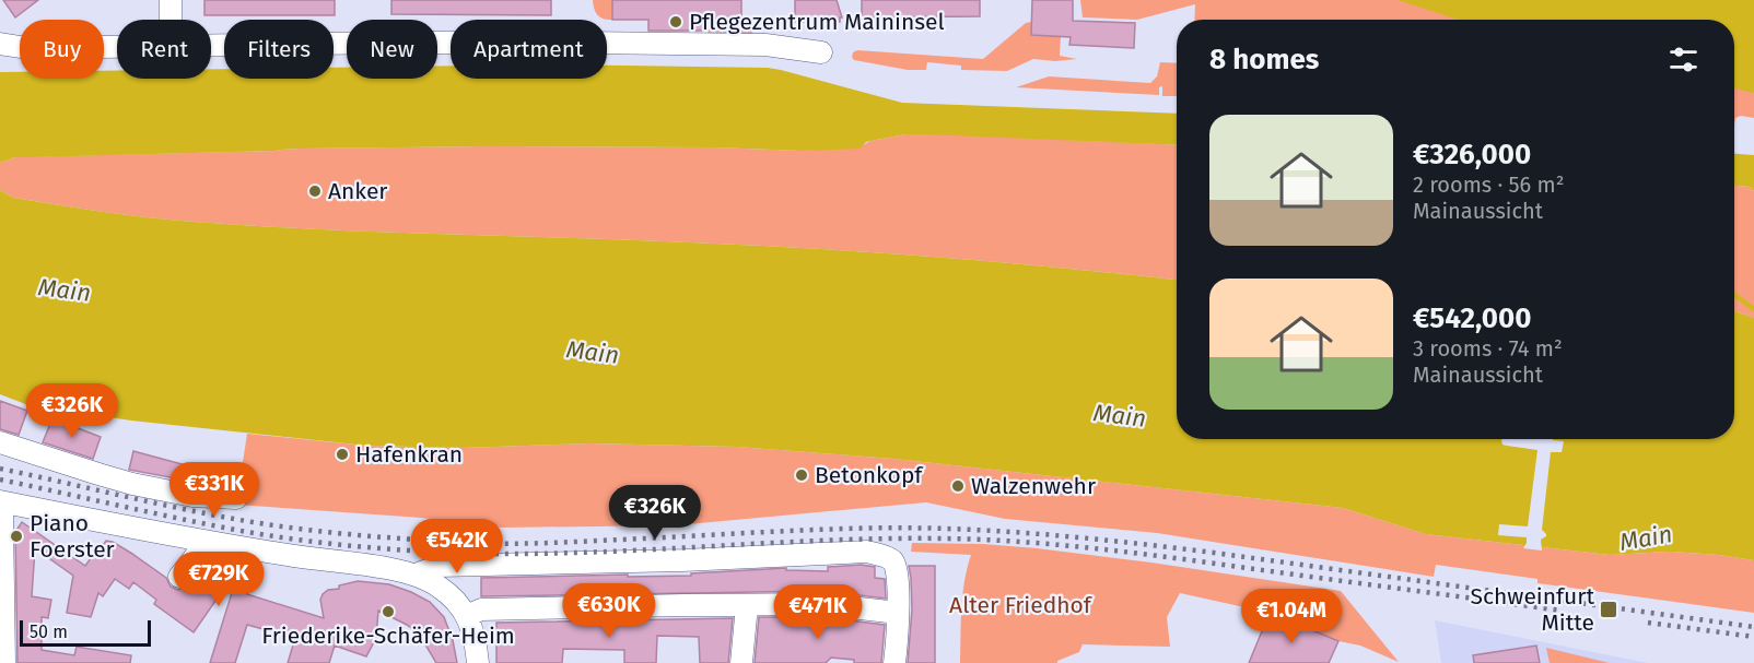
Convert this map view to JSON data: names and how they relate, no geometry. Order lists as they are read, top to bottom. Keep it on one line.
{"water":["Main"],"parks":["Alter Friedhof"],"places":{"other":["Pflegezentrum Maininsel","Anker","Hafenkran","Betonkopf","Walzenwehr","Piano Foerster","Friederike-Schäfer-Heim"],"transit":["Schweinfurt Mitte"]},"scale_bar":"50 m","page":{"chip":["Buy","Rent","Filters","New","Apartment"],"heading":"8 homes","list":[{"name":"€326,000","note":"2 rooms · 56 m² · Mainaussicht"},{"name":"€542,000","note":"3 rooms · 74 m² · Mainaussicht"}],"price":["€326K","€331K","€326K","€542K","€729K","€630K","€471K","€1.04M"],"scale":"50 m"}}
